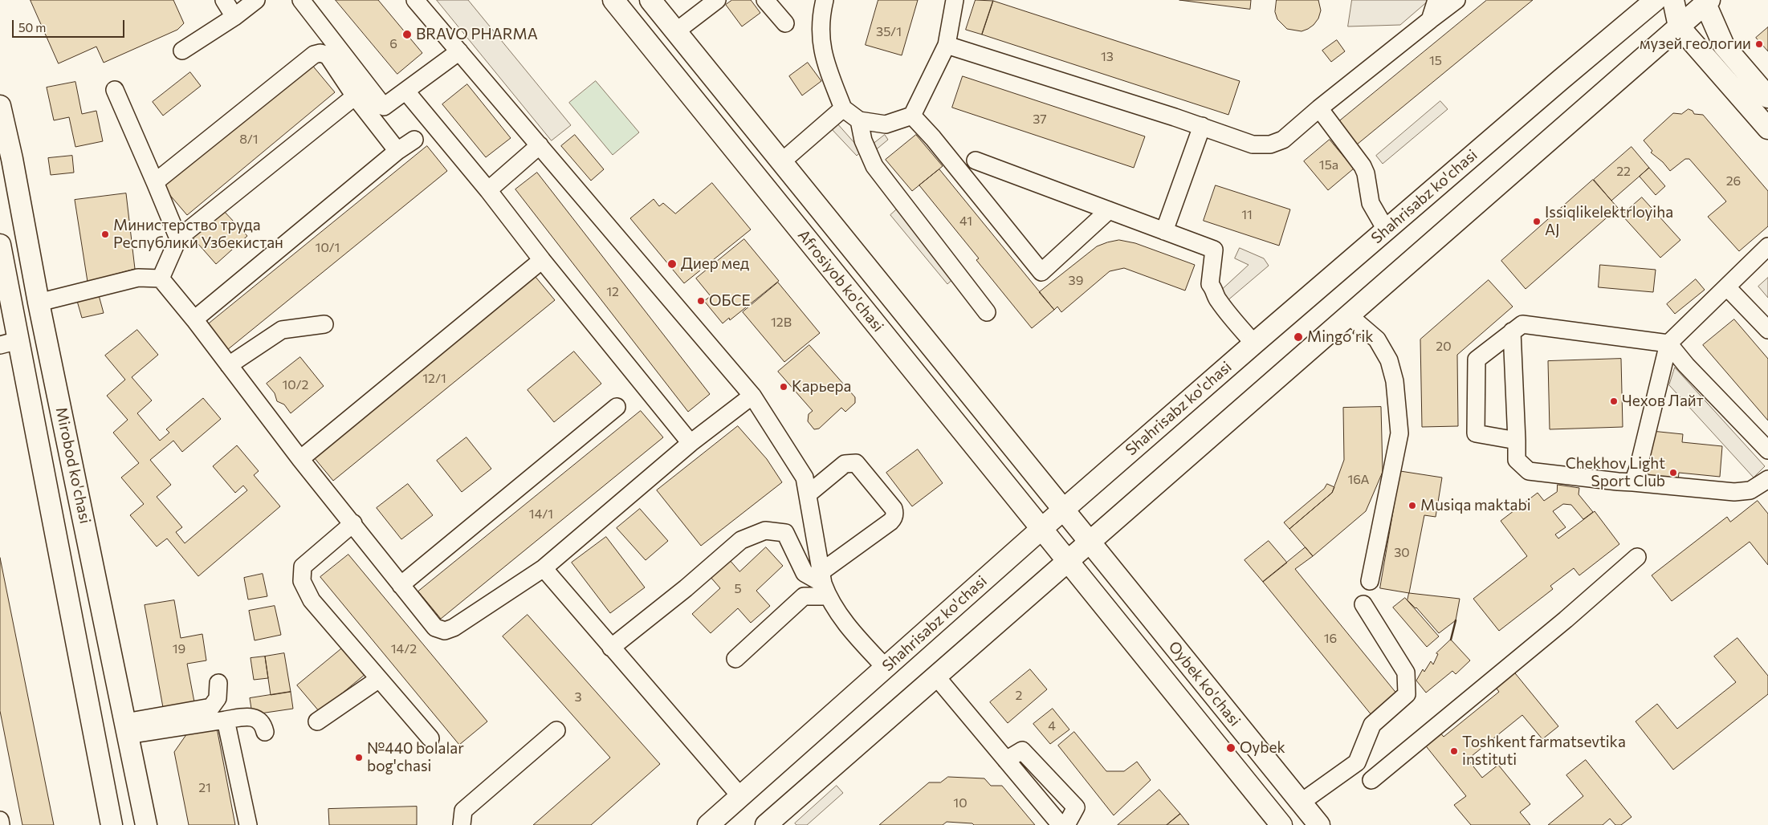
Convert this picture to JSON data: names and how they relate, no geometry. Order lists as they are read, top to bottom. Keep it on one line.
{"streets":{"main road":["Shahrisabz ko'chasi","Afrosiyob ko'chasi","Mirobod ko'chasi","Oybek ko'chasi"]},"crossings":[["Shahrisabz ko'chasi","Afrosiyob ko'chasi"],["Afrosiyob ko'chasi","Oybek ko'chasi"]],"places":["BRAVO PHARMA","музей геологии","Issiqlikelektrloyiha AJ","Министерство труда Республики Узбекистан","Диер мед","ОБСЕ","Mingoʻrik","Карьера","Чехов Лайт","Chekhov Light Sport Club","Musiqa maktabi","Oybek","Toshkent farmatsevtika instituti","№440 bolalar bog'chasi"],"house_numbers":["35/1","6","13","15","37","8/1","15a","22","26","11","41","10/1","39","12","12B","20","12/1","10/2","16A","14/1","30","5","16","19","14/2","2","3","4","21","10"],"scale_bar":"50 m"}
